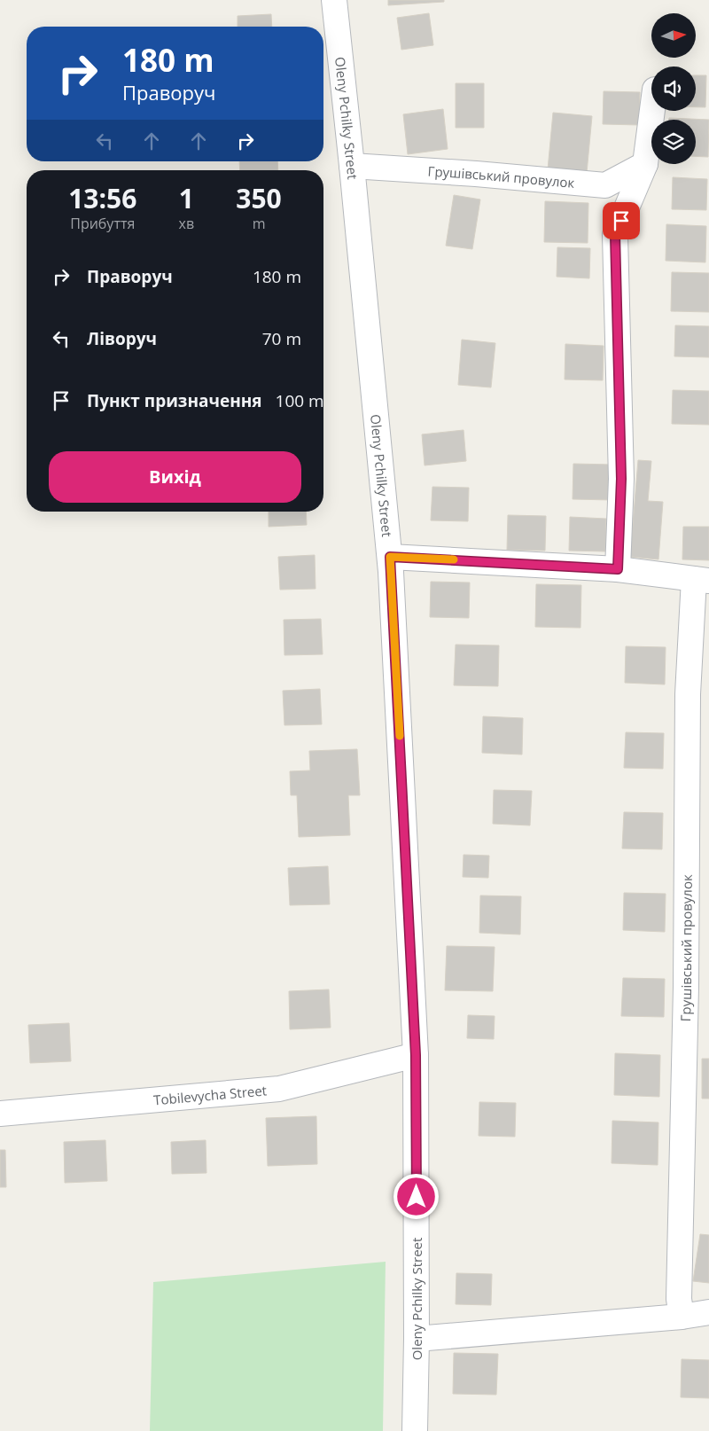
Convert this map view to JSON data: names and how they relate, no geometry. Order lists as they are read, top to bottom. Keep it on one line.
{"streets":{"street":["Oleny Pchilky Street","Грушівський провулок","Tobilevycha Street"]},"crossings":[["Oleny Pchilky Street","Грушівський провулок"],["Oleny Pchilky Street","Tobilevycha Street"]],"north":"right","page":{"turn":["180 m","Праворуч"],"eta":["13:56","Прибуття","1","хв","350","m"],"list":[{"name":"Праворуч","value":"180 m"},{"name":"Ліворуч","value":"70 m"},{"name":"Пункт призначення","value":"100 m"}],"buttons":"Вихід"}}
